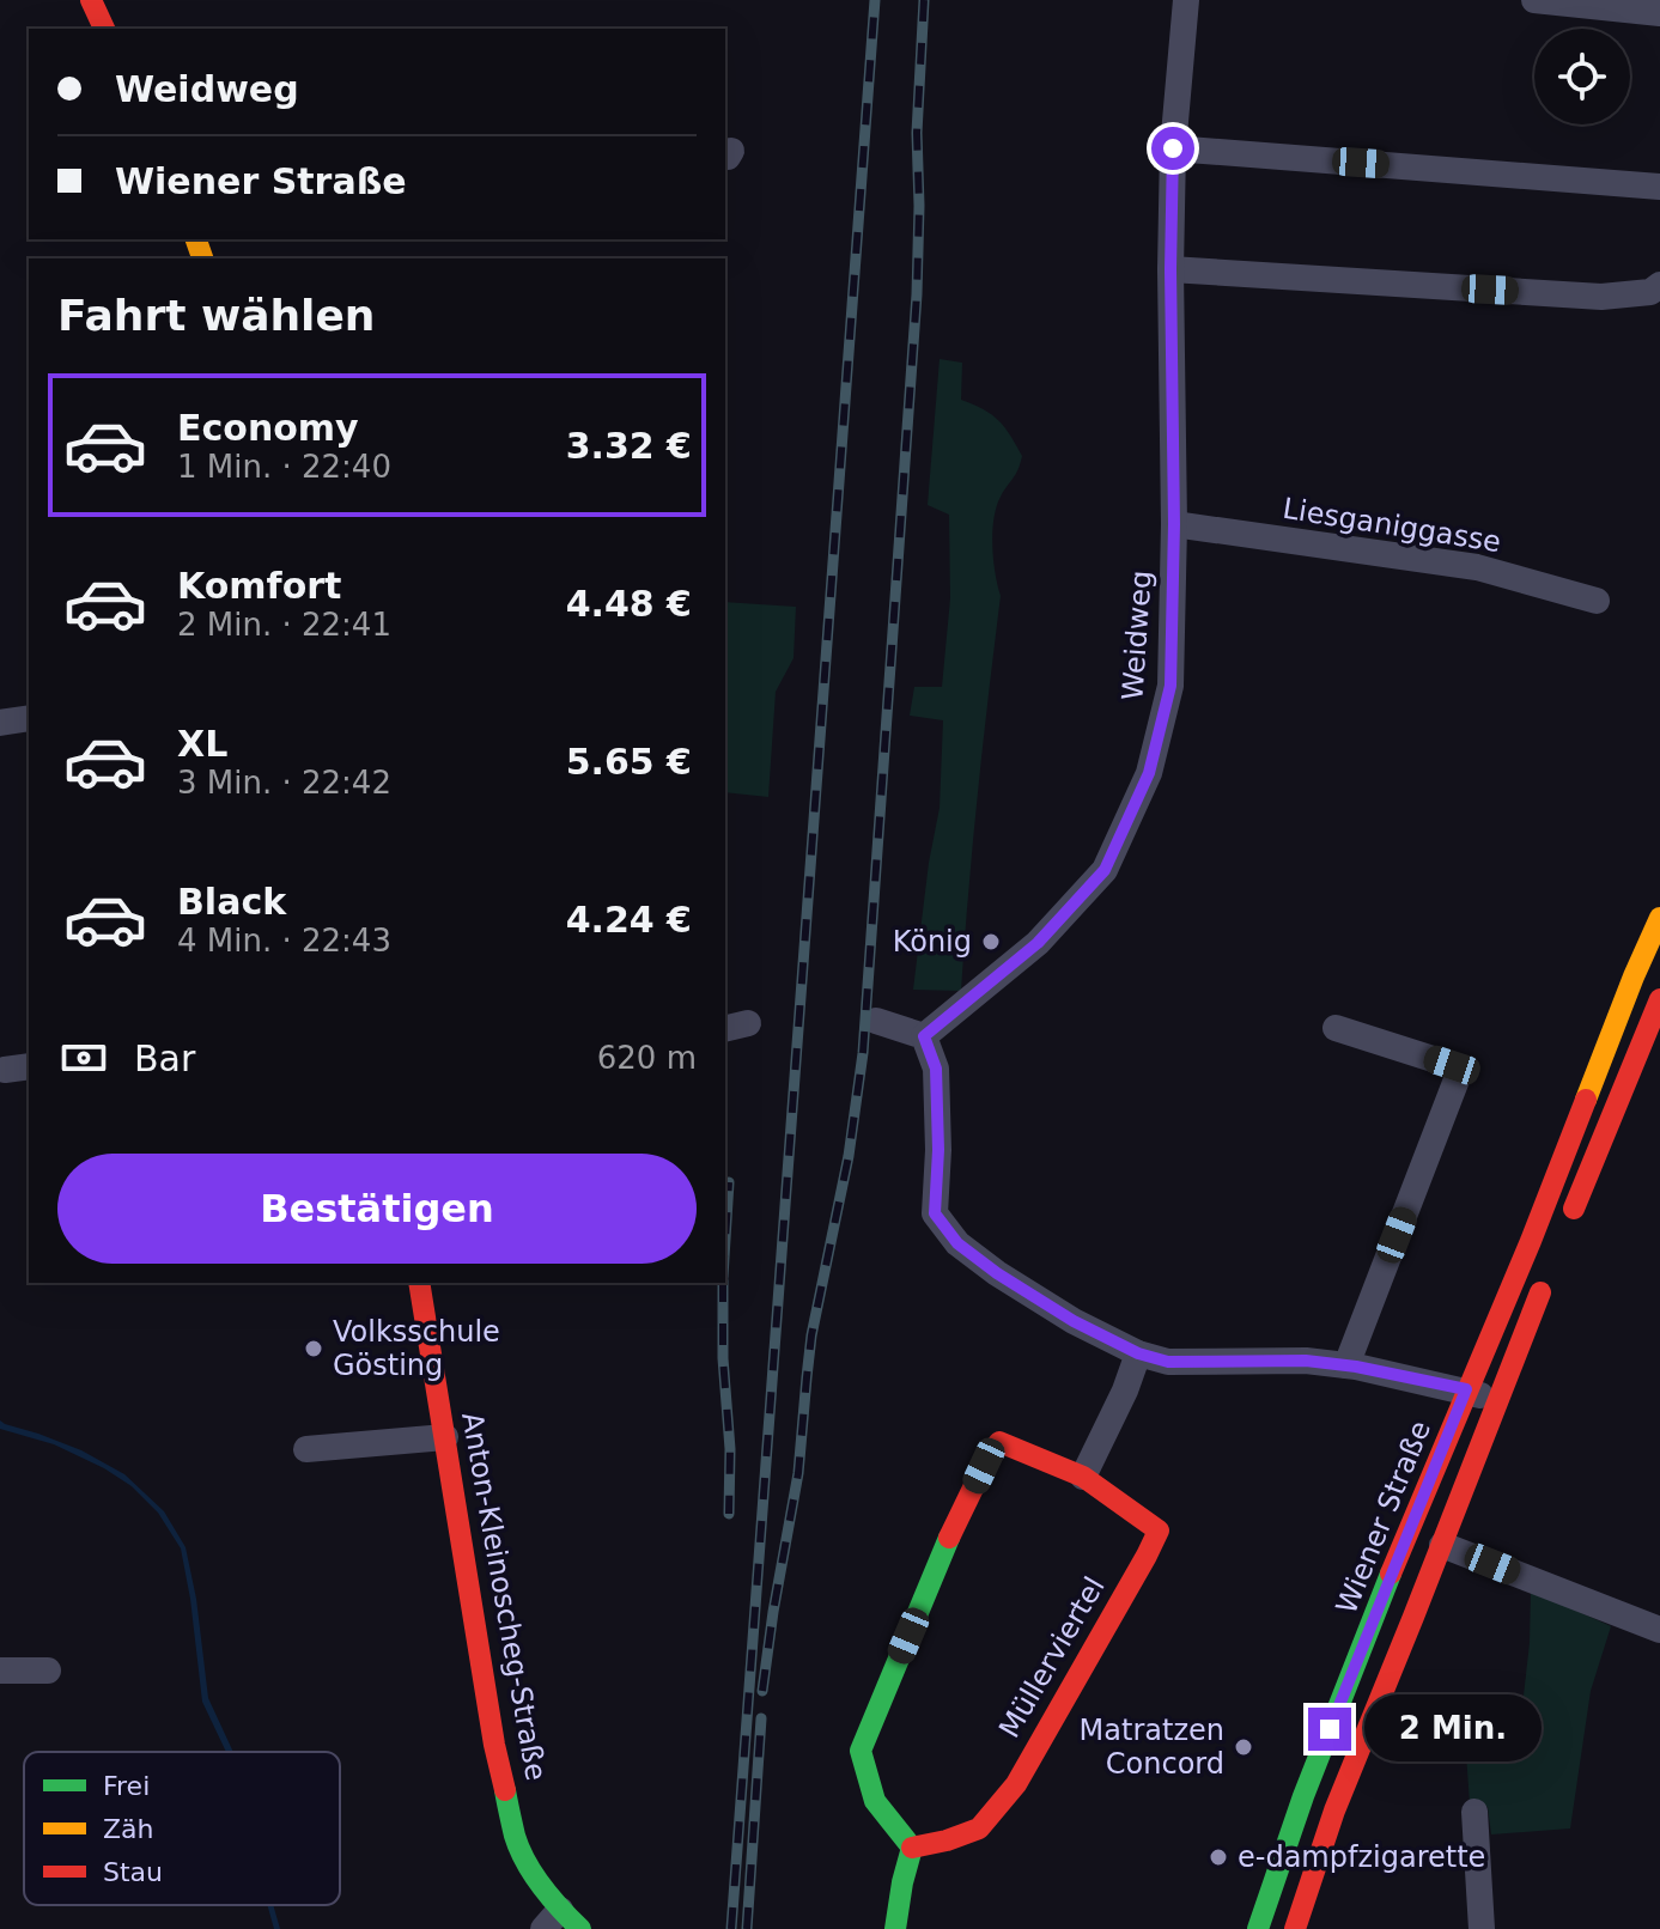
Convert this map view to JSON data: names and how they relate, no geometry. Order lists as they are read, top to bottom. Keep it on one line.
{"streets":{"main road":["Wiener Straße","Anton-Kleinoscheg-Straße","Müllerviertel"],"street":["Liesganiggasse","Weidweg"]},"crossings":[["Liesganiggasse","Weidweg"]],"places":["König","Volksschule Gösting","Matratzen Concord","e-dampfzigarette"],"legend":["Frei","Zäh","Stau"],"page":{"banner":["Weidweg","Wiener Straße"],"heading":"Fahrt wählen","list":[{"name":"Economy","note":"1 Min. · 22:40","value":"3.32 €"},{"name":"Komfort","note":"2 Min. · 22:41","value":"4.48 €"},{"name":"XL","note":"3 Min. · 22:42","value":"5.65 €"},{"name":"Black","note":"4 Min. · 22:43","value":"4.24 €"}],"pay":["Bar","620 m"],"buttons":"Bestätigen","bubble":"2 Min."}}
